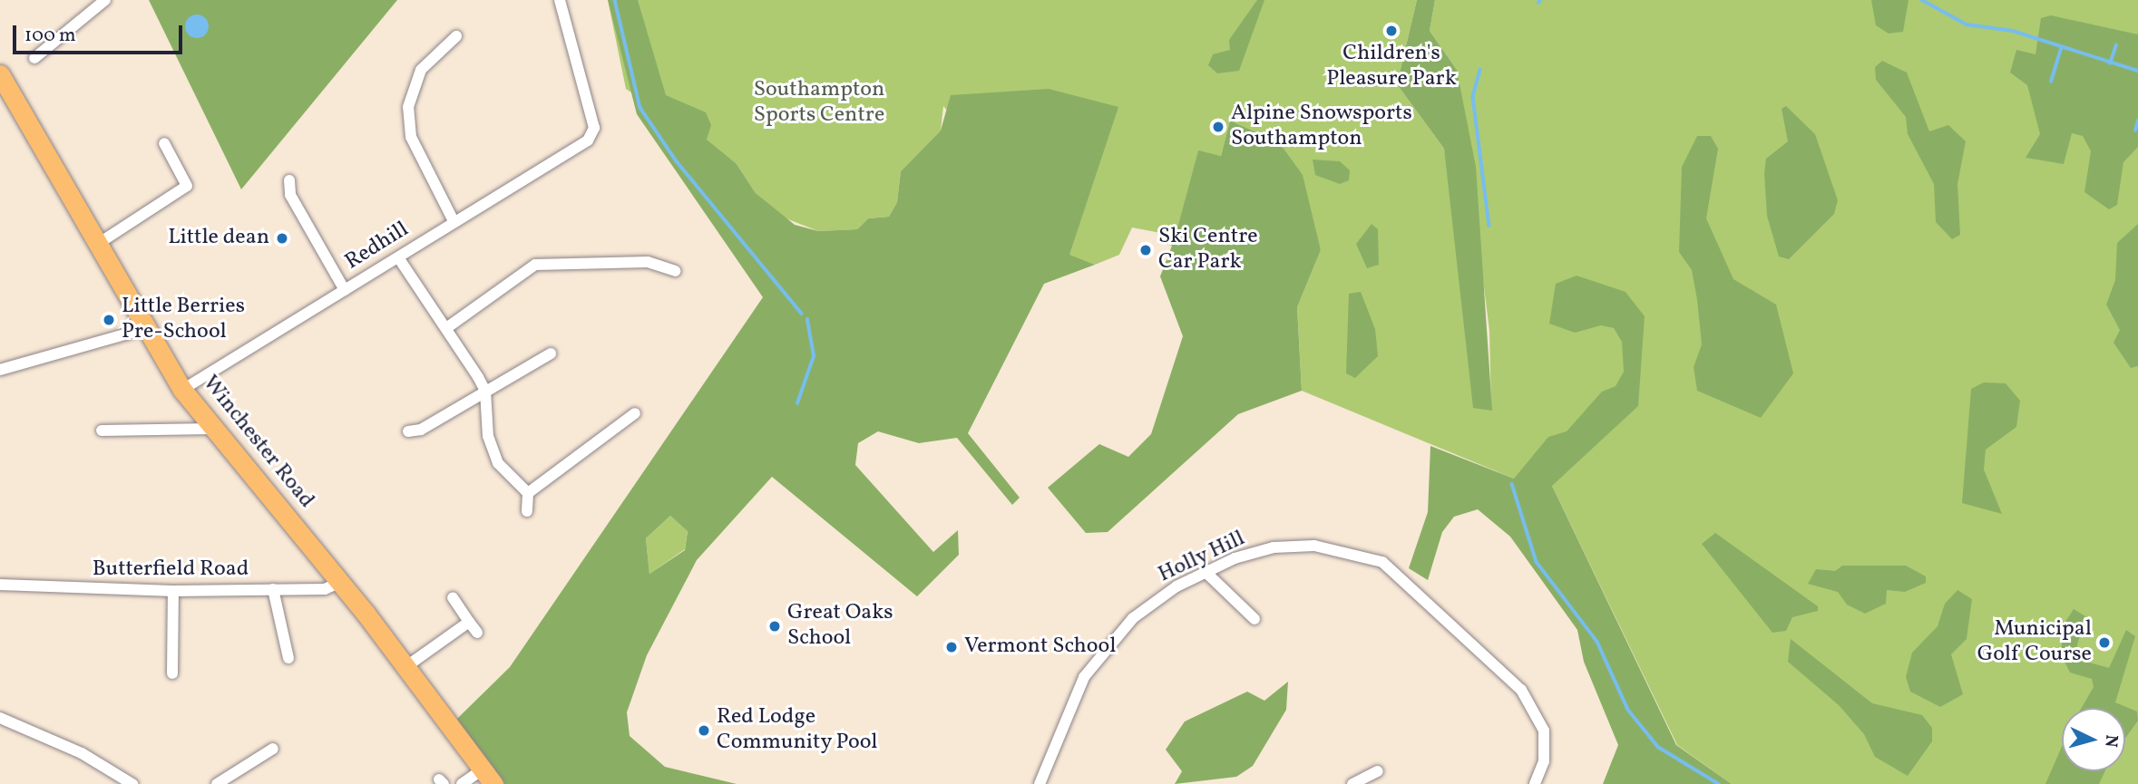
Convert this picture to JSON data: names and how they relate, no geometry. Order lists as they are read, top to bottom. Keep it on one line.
{"streets":{"main road":["Winchester Road"],"street":["Redhill","Holly Hill","Butterfield Road"]},"crossings":[["Redhill","Winchester Road"],["Winchester Road","Butterfield Road"]],"parks":["Southampton Sports Centre"],"places":["Children's Pleasure Park","Alpine Snowsports Southampton","Little dean","Ski Centre Car Park","Little Berries Pre-School","Great Oaks School","Municipal Golf Course","Vermont School","Red Lodge Community Pool"],"scale_bar":"100 m","north":"right"}
